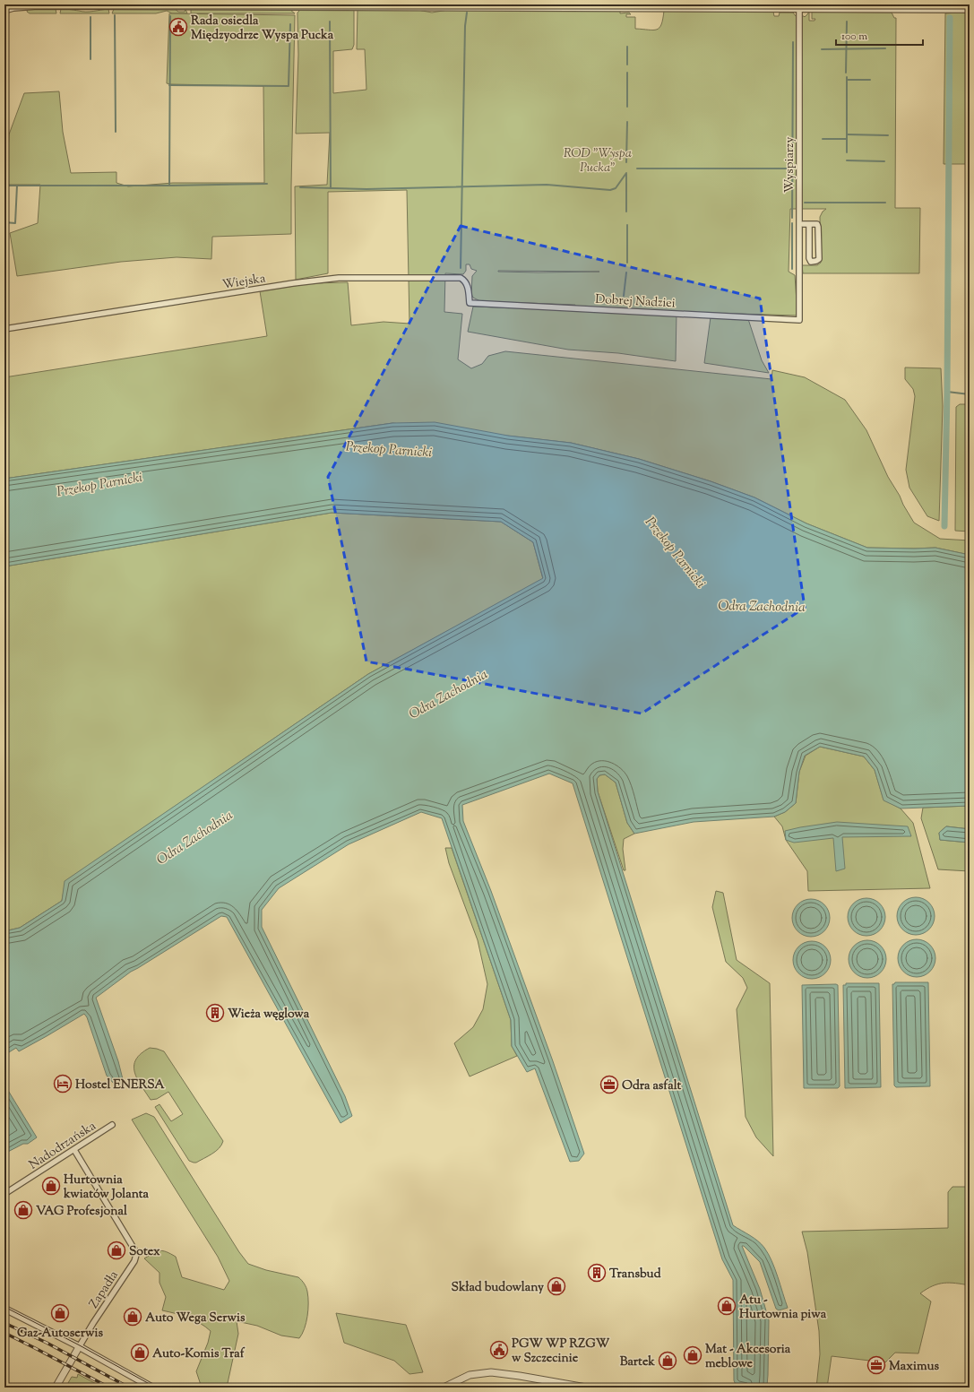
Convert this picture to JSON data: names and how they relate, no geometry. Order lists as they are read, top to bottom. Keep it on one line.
{"streets":{"street":["Wyspiarzy","Wiejska","Dobrej Nadziei","Nadodrzańska","Zapadła"]},"crossings":[["Wyspiarzy","Dobrej Nadziei"],["Wiejska","Dobrej Nadziei"],["Nadodrzańska","Zapadła"]],"water":["Przekop Parnicki","Odra Zachodnia"],"parks":["ROD \"Wyspa Pucka\""],"places":{"public building":["Rada osiedla Międzyodrze Wyspa Pucka","PGW WP RZGW w Szczecinie"],"building":["Wieża węglowa","Transbud"],"hotel":["Hostel ENERSA"],"office":["Odra asfalt","Maximus"],"shop":["Hurtownia kwiatów Jolanta","VAG Profesjonal","Sotex","Skład budowlany","Atu - Hurtownia piwa","Gaz-Autoserwis","Auto Wega Serwis","Auto-Komis Traf","Mat - Akcesoria meblowe","Bartek"]},"scale_bar":"100 m"}
